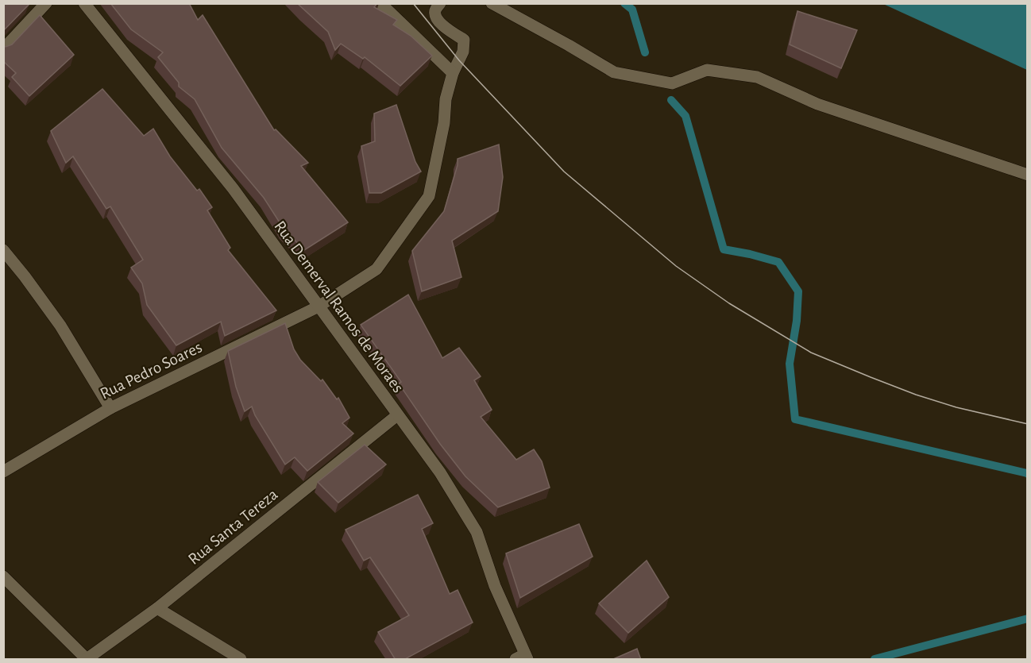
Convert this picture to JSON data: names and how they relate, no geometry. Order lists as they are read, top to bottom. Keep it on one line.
{"streets":{"street":["Rua Demerval Ramos de Moraes","Rua Pedro Soares","Rua Santa Tereza"]},"crossings":[["Rua Demerval Ramos de Moraes","Rua Pedro Soares"],["Rua Demerval Ramos de Moraes","Rua Santa Tereza"]]}
